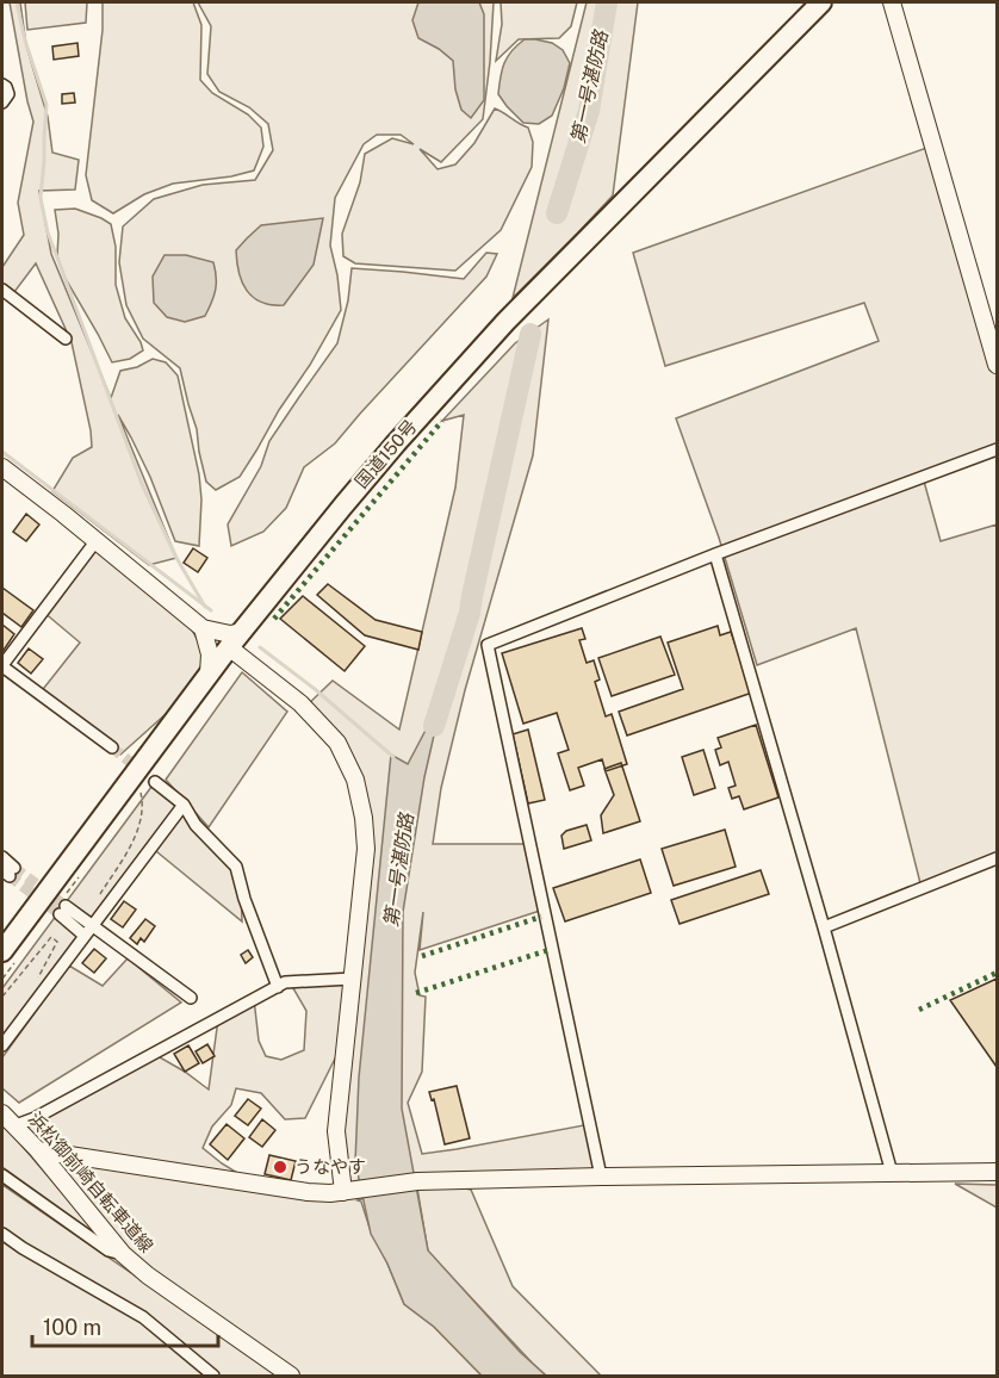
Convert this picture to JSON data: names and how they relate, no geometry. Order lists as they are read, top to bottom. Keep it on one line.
{"streets":{"highway":["国道150号"],"street":["浜松御前崎自転車道線"]},"water":["第一号湛防路"],"places":["うなやす"],"scale_bar":"100 m"}
